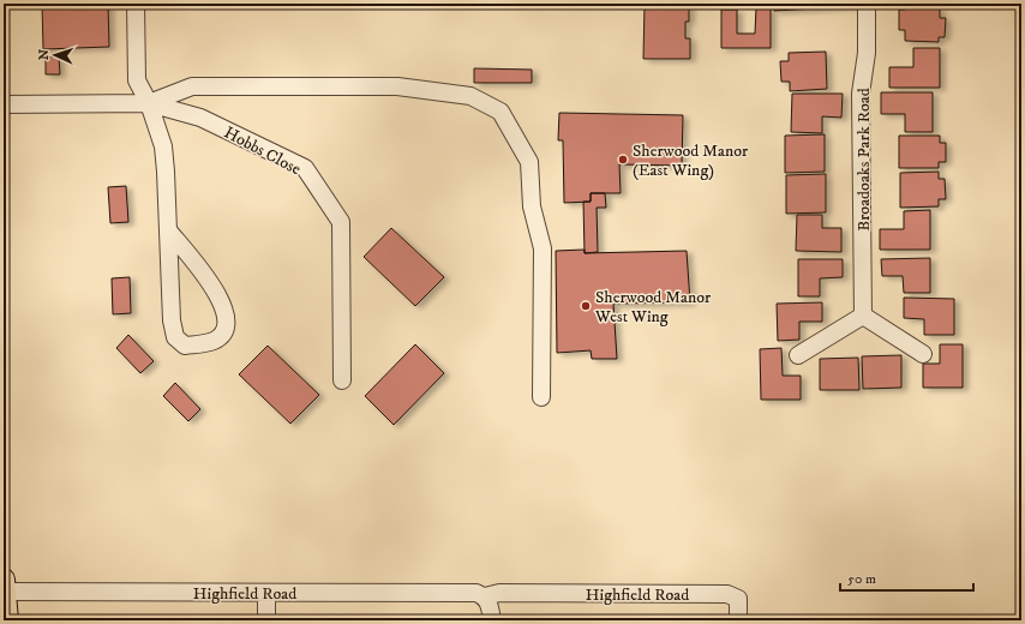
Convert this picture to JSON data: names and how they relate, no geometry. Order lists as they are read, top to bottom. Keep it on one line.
{"streets":{"street":["Hobbs Close","Broadoaks Park Road","Highfield Road"]},"places":["Sherwood Manor (East Wing)","Sherwood Manor West Wing"],"scale_bar":"50 m","north":"left"}
